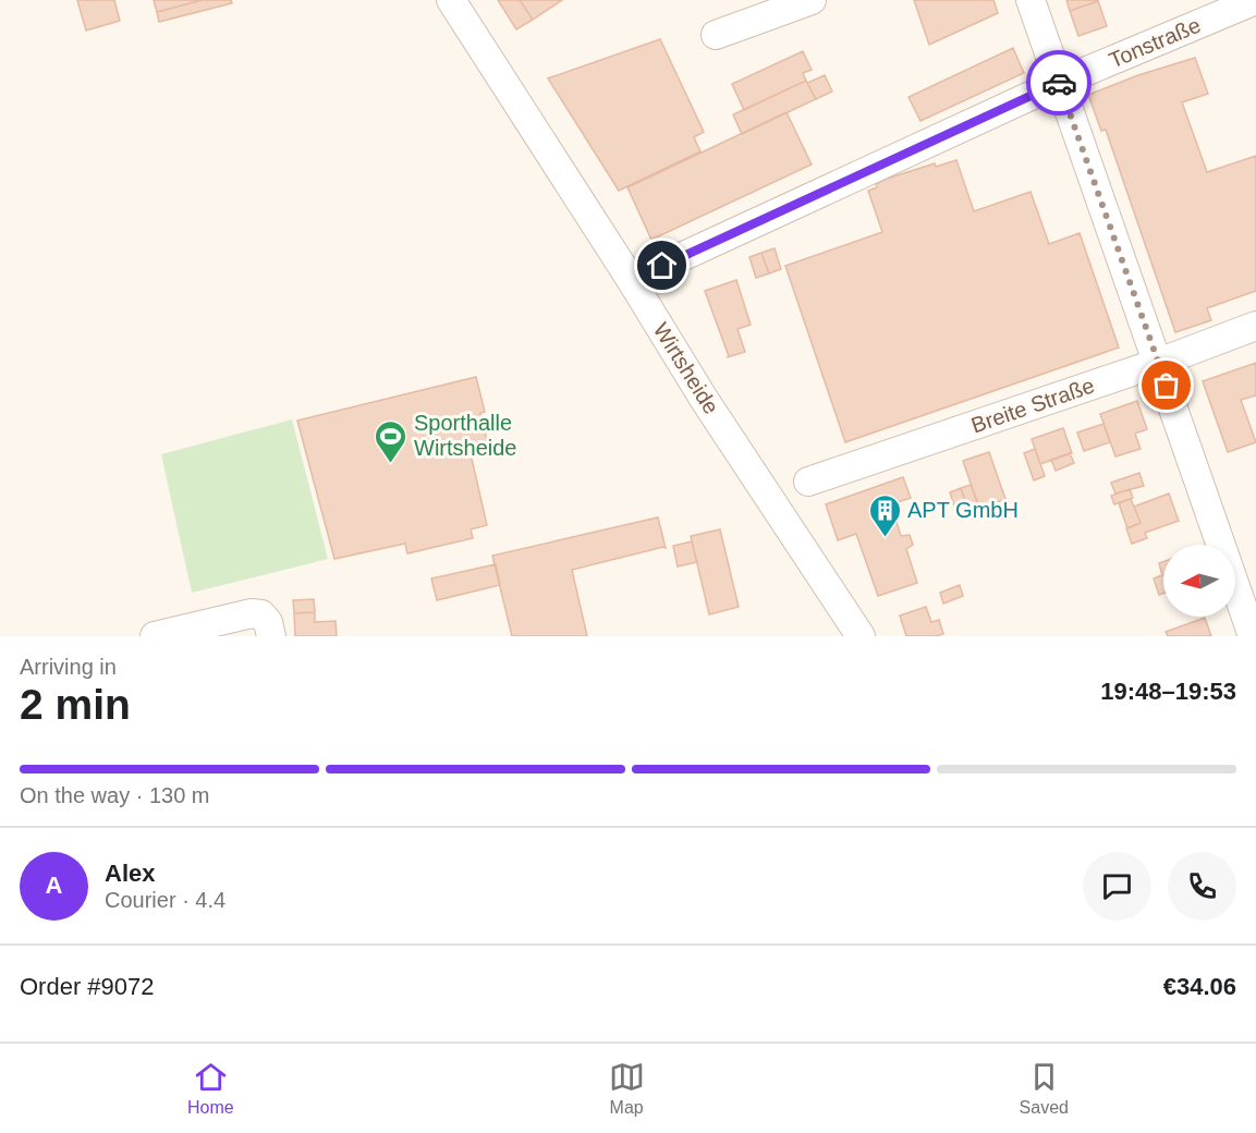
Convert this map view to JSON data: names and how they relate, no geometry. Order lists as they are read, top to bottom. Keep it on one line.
{"streets":{"street":["Tonstraße","Wirtsheide","Breite Straße"]},"places":{"sports":["Sporthalle Wirtsheide"],"building":["APT GmbH"]},"north":"left","page":{"heading":["2 min","Arriving in","19:48–19:53"],"panel":["Alex","Courier · 4.4","Order #9072","€34.06"],"bar":"On the way · 130 m","round":"A","tabs":["Home","Map","Saved"]}}
